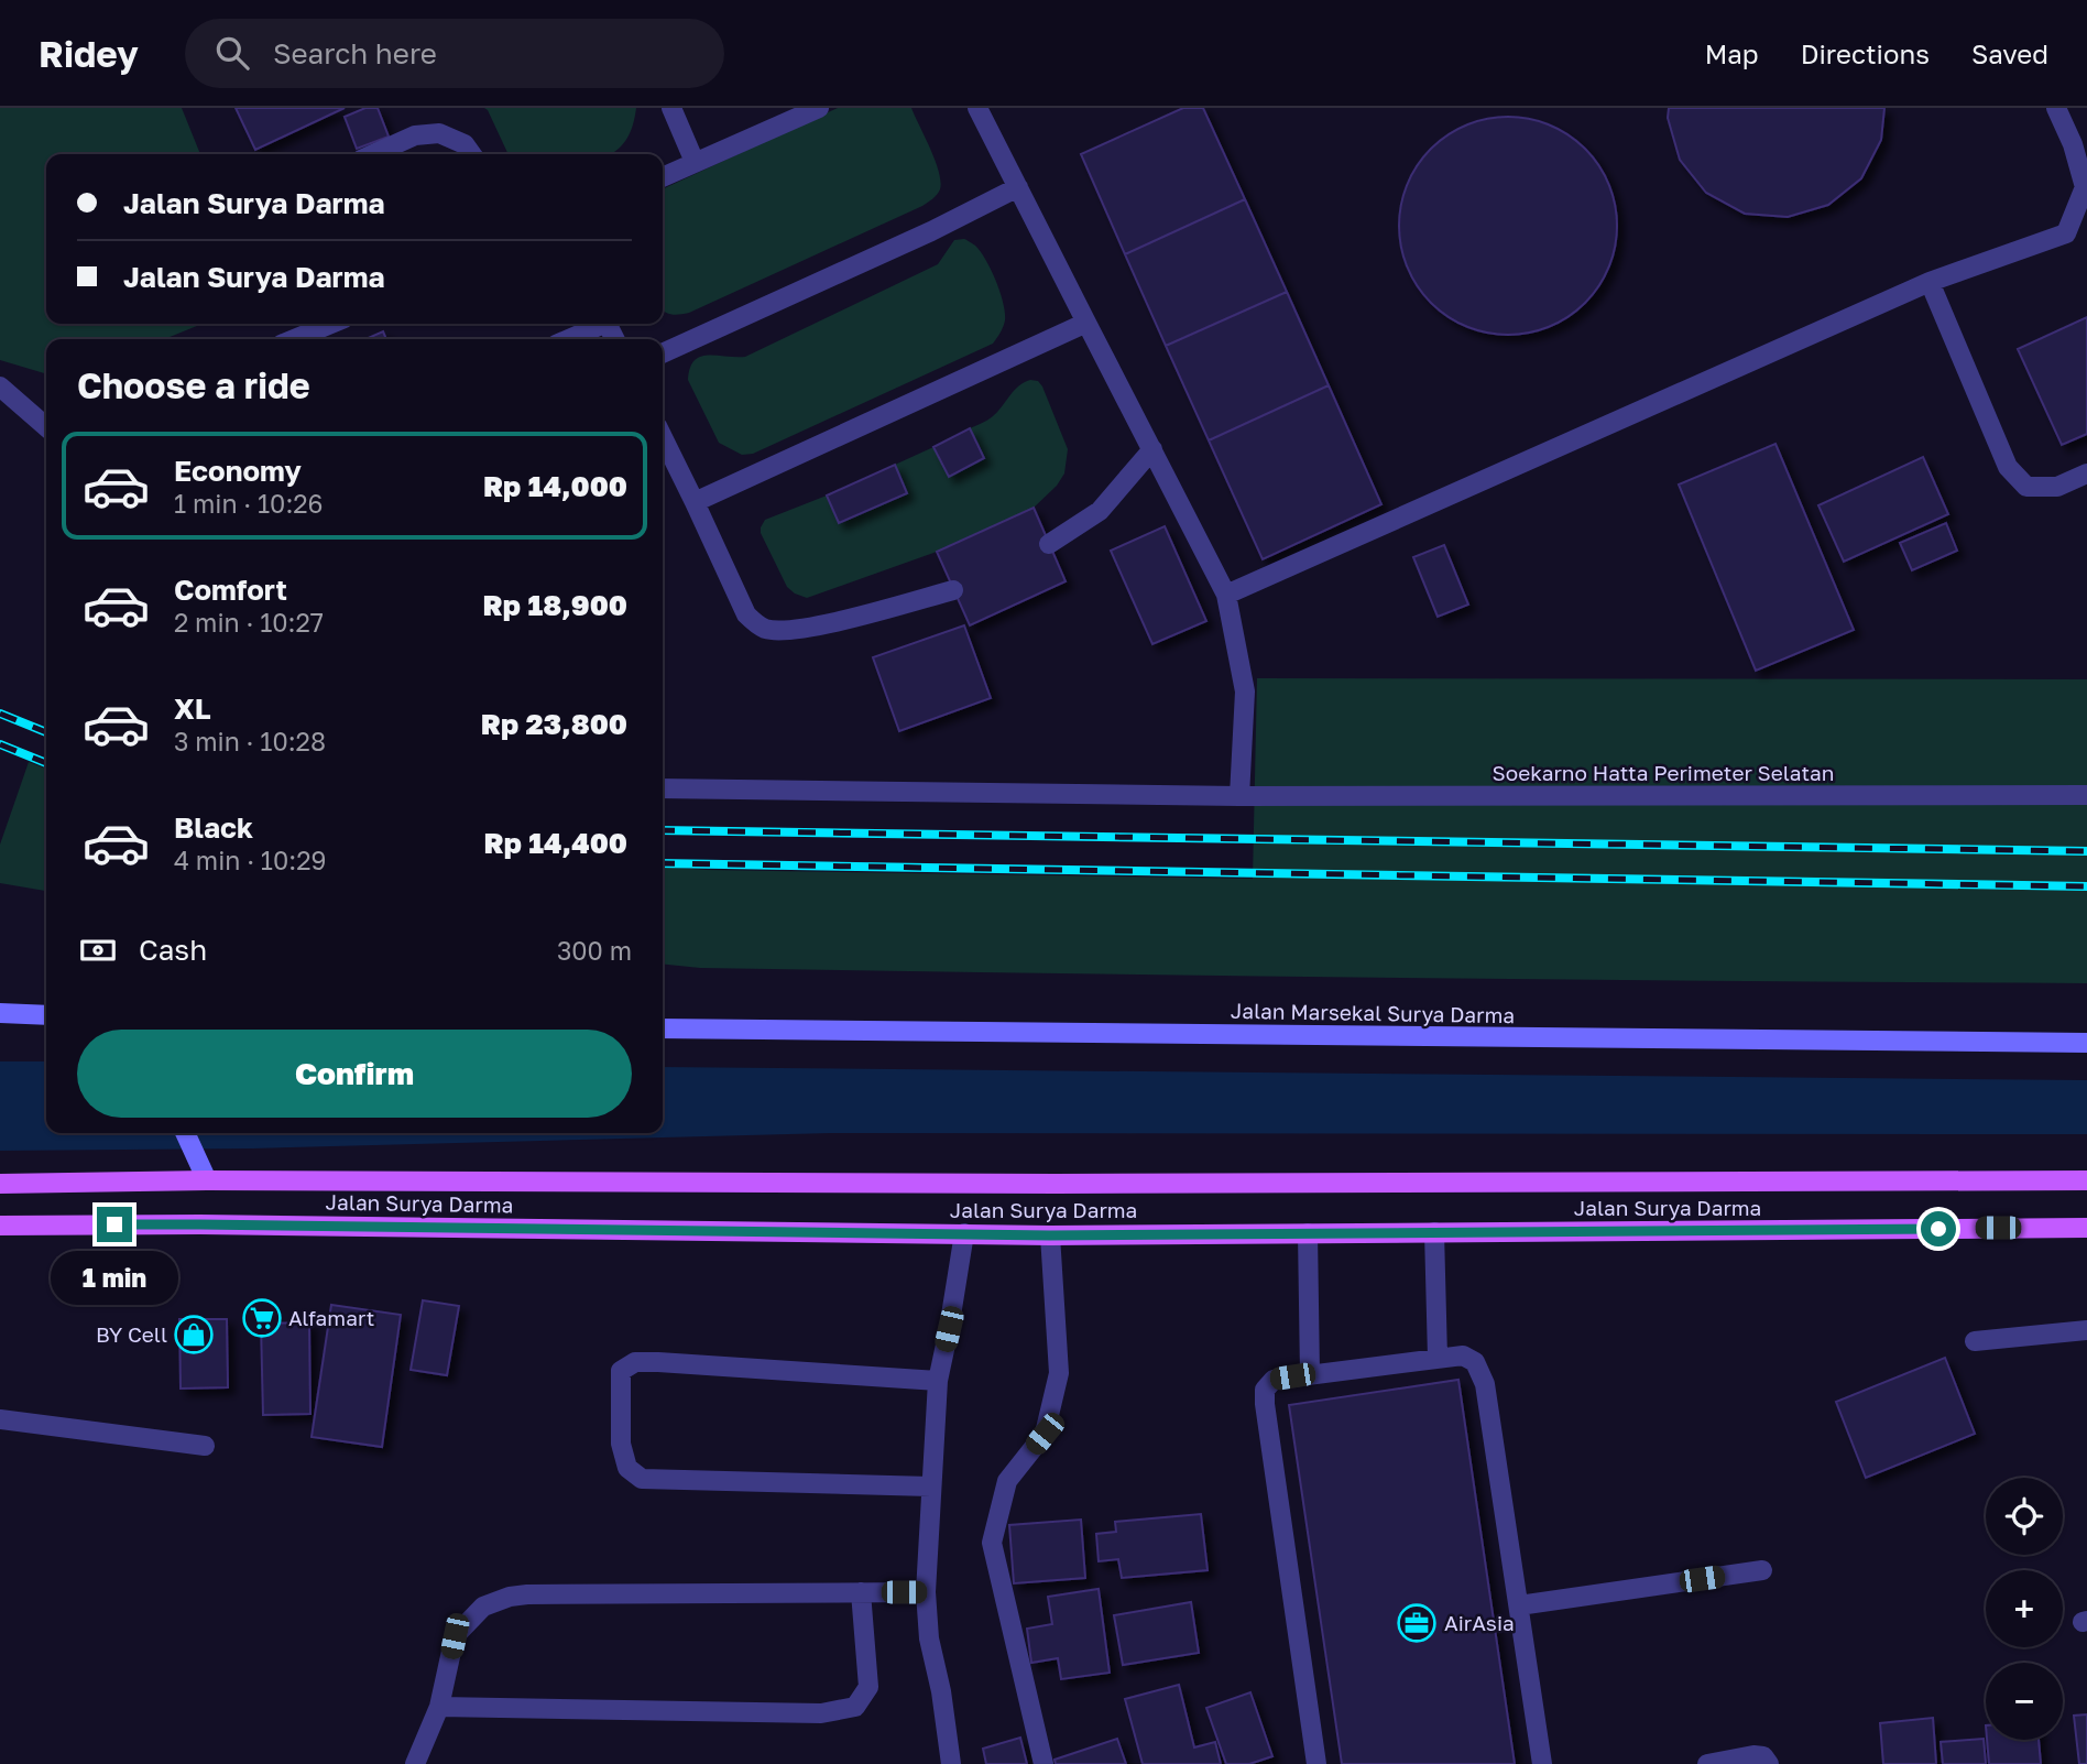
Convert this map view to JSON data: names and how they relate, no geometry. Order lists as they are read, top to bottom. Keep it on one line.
{"streets":{"main road":["Jalan Surya Darma"],"street":["Soekarno Hatta Perimeter Selatan","Jalan Marsekal Surya Darma"]},"places":{"supermarket":["Alfamart"],"shop":["BY Cell"],"office":["AirAsia"]},"page":{"header":"Ridey","search":"Search here","nav":["Map","Directions","Saved"],"banner":["Jalan Surya Darma","Jalan Surya Darma"],"heading":"Choose a ride","list":[{"name":"Economy","note":"1 min · 10:26","value":"Rp 14,000"},{"name":"Comfort","note":"2 min · 10:27","value":"Rp 18,900"},{"name":"XL","note":"3 min · 10:28","value":"Rp 23,800"},{"name":"Black","note":"4 min · 10:29","value":"Rp 14,400"}],"pay":["Cash","300 m"],"buttons":"Confirm","bubble":"1 min","map_buttons":["+","−"]}}
